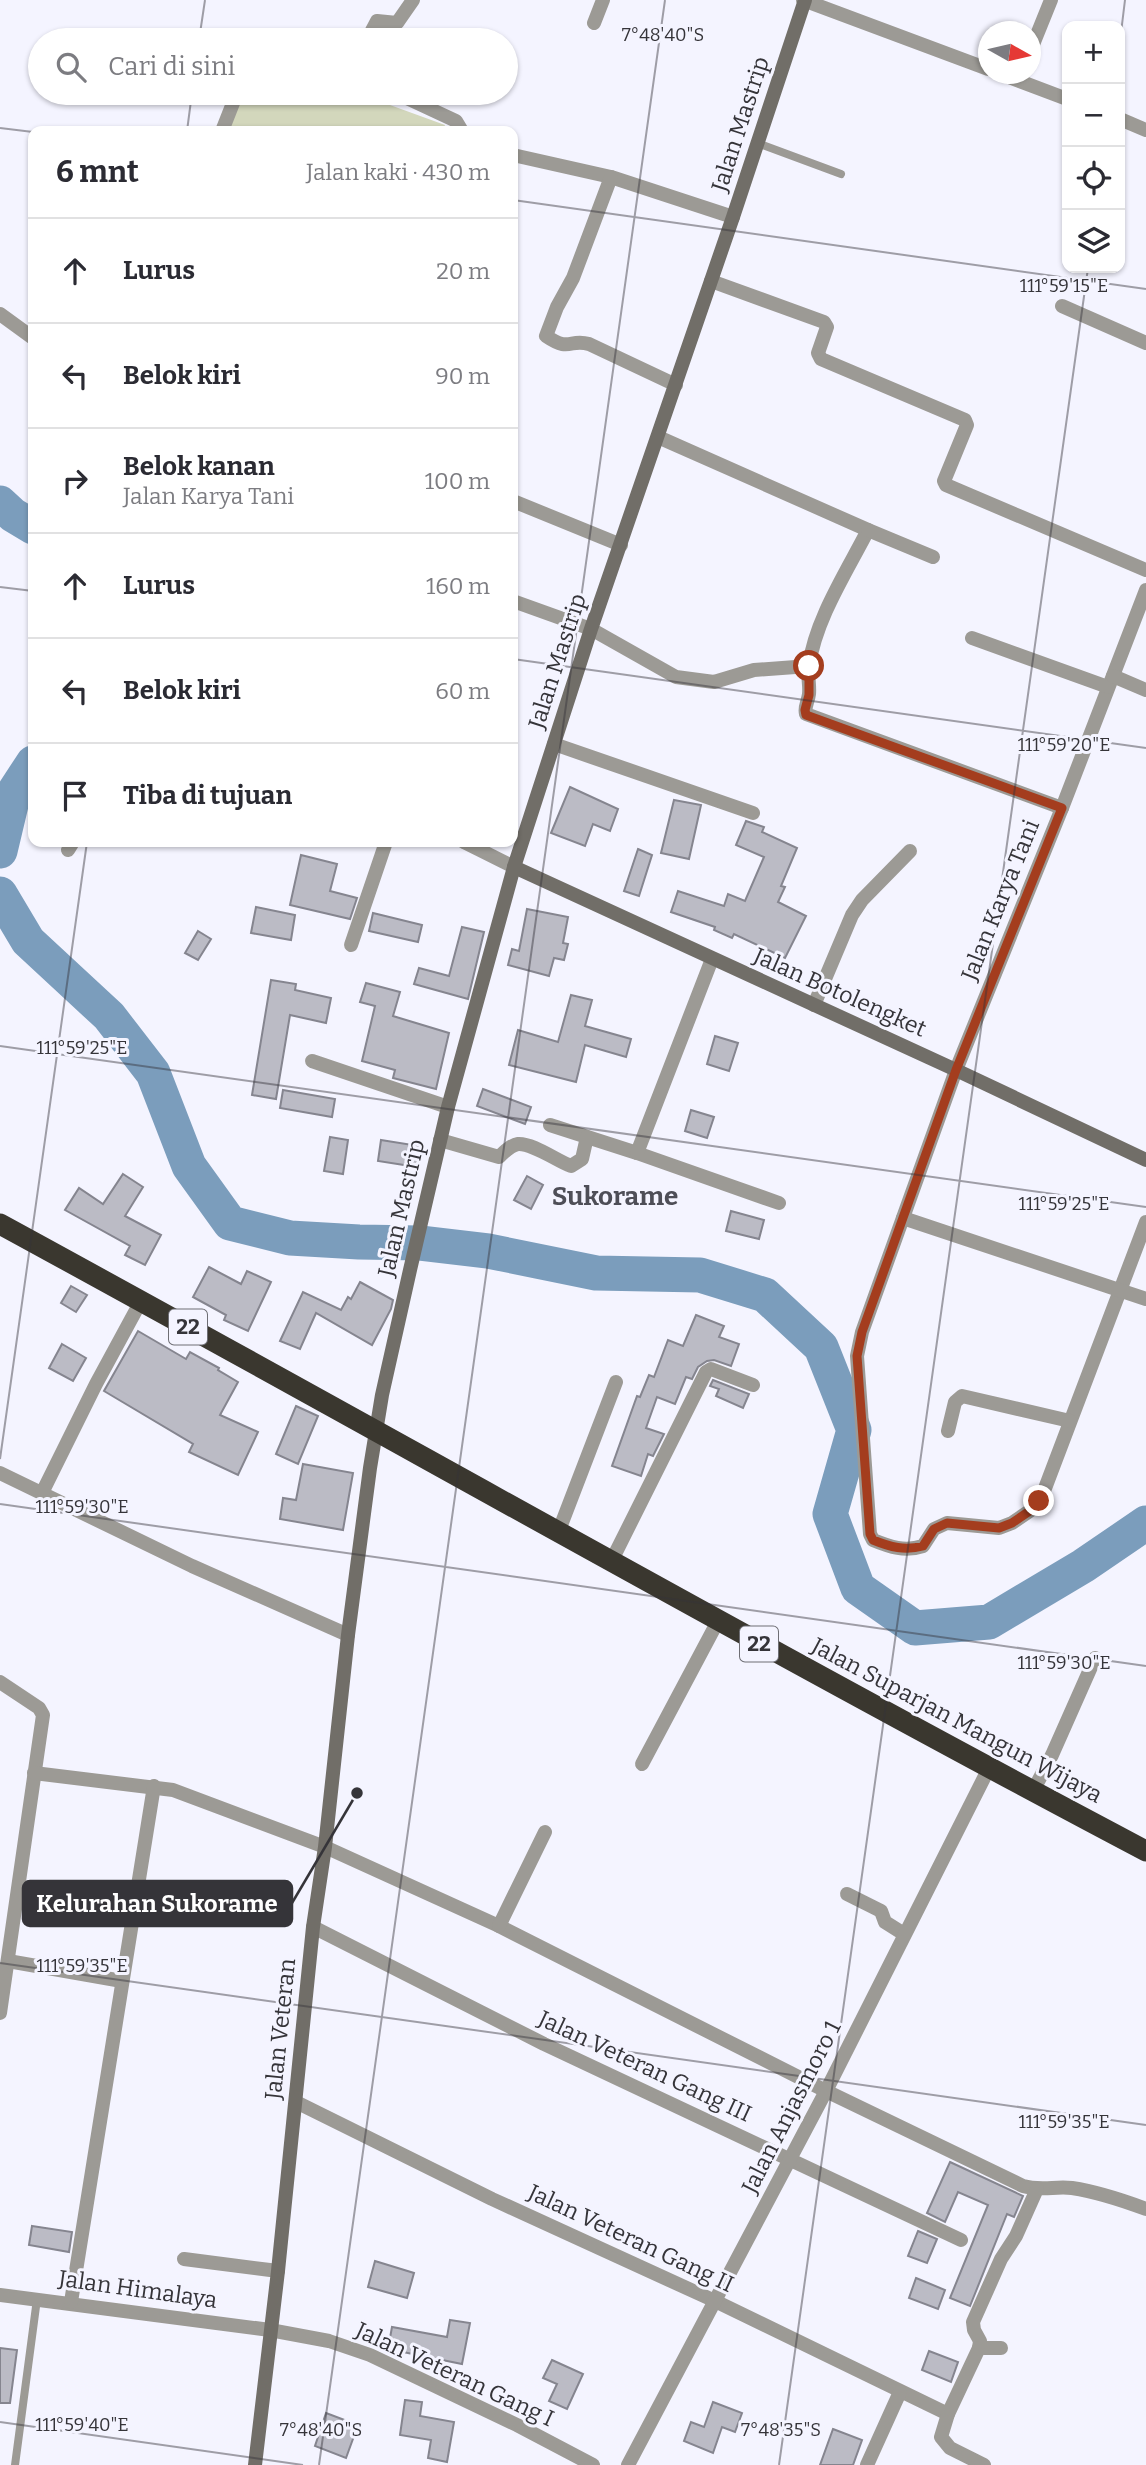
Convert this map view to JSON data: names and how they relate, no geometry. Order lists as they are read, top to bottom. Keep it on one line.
{"streets":{"highway":["22","Jalan Suparjan Mangun Wijaya"],"street":["Jalan Mastrip","Jalan Karya Tani","Jalan Botolengket","Jalan Veteran","Jalan Veteran Gang III","Jalan Anjasmoro 1","Jalan Veteran Gang II","Jalan Himalaya","Jalan Veteran Gang I"]},"crossings":[["Jalan Mastrip","Jalan Botolengket"],["Jalan Mastrip","22"],["Jalan Mastrip","Jalan Suparjan Mangun Wijaya"],["Jalan Mastrip","Jalan Veteran"],["Jalan Karya Tani","Jalan Botolengket"],["22","Jalan Suparjan Mangun Wijaya"],["22","Jalan Veteran"],["Jalan Suparjan Mangun Wijaya","Jalan Veteran"],["Jalan Suparjan Mangun Wijaya","Jalan Anjasmoro 1"],["Jalan Veteran","Jalan Veteran Gang III"],["Jalan Veteran","Jalan Veteran Gang II"],["Jalan Veteran","Jalan Himalaya"],["Jalan Veteran Gang III","Jalan Anjasmoro 1"],["Jalan Anjasmoro 1","Jalan Veteran Gang II"],["Jalan Himalaya","Jalan Veteran Gang I"]],"districts":["Sukorame"],"places":["Kelurahan Sukorame"],"north":"right","page":{"map_buttons":["+","−"],"search":"Cari di sini","heading":["6 mnt","Jalan kaki · 430 m"],"list":[["Lurus","20 m"],["Belok kiri","90 m"],["Belok kanan","Jalan Karya Tani","100 m"],["Lurus","160 m"],["Belok kiri","60 m"],"Tiba di tujuan"]},"coordinates":["7°48'40\"S","111°59'15\"E","111°59'20\"E","111°59'25\"E","111°59'30\"E","111°59'35\"E","111°59'40\"E","7°48'35\"S"]}
